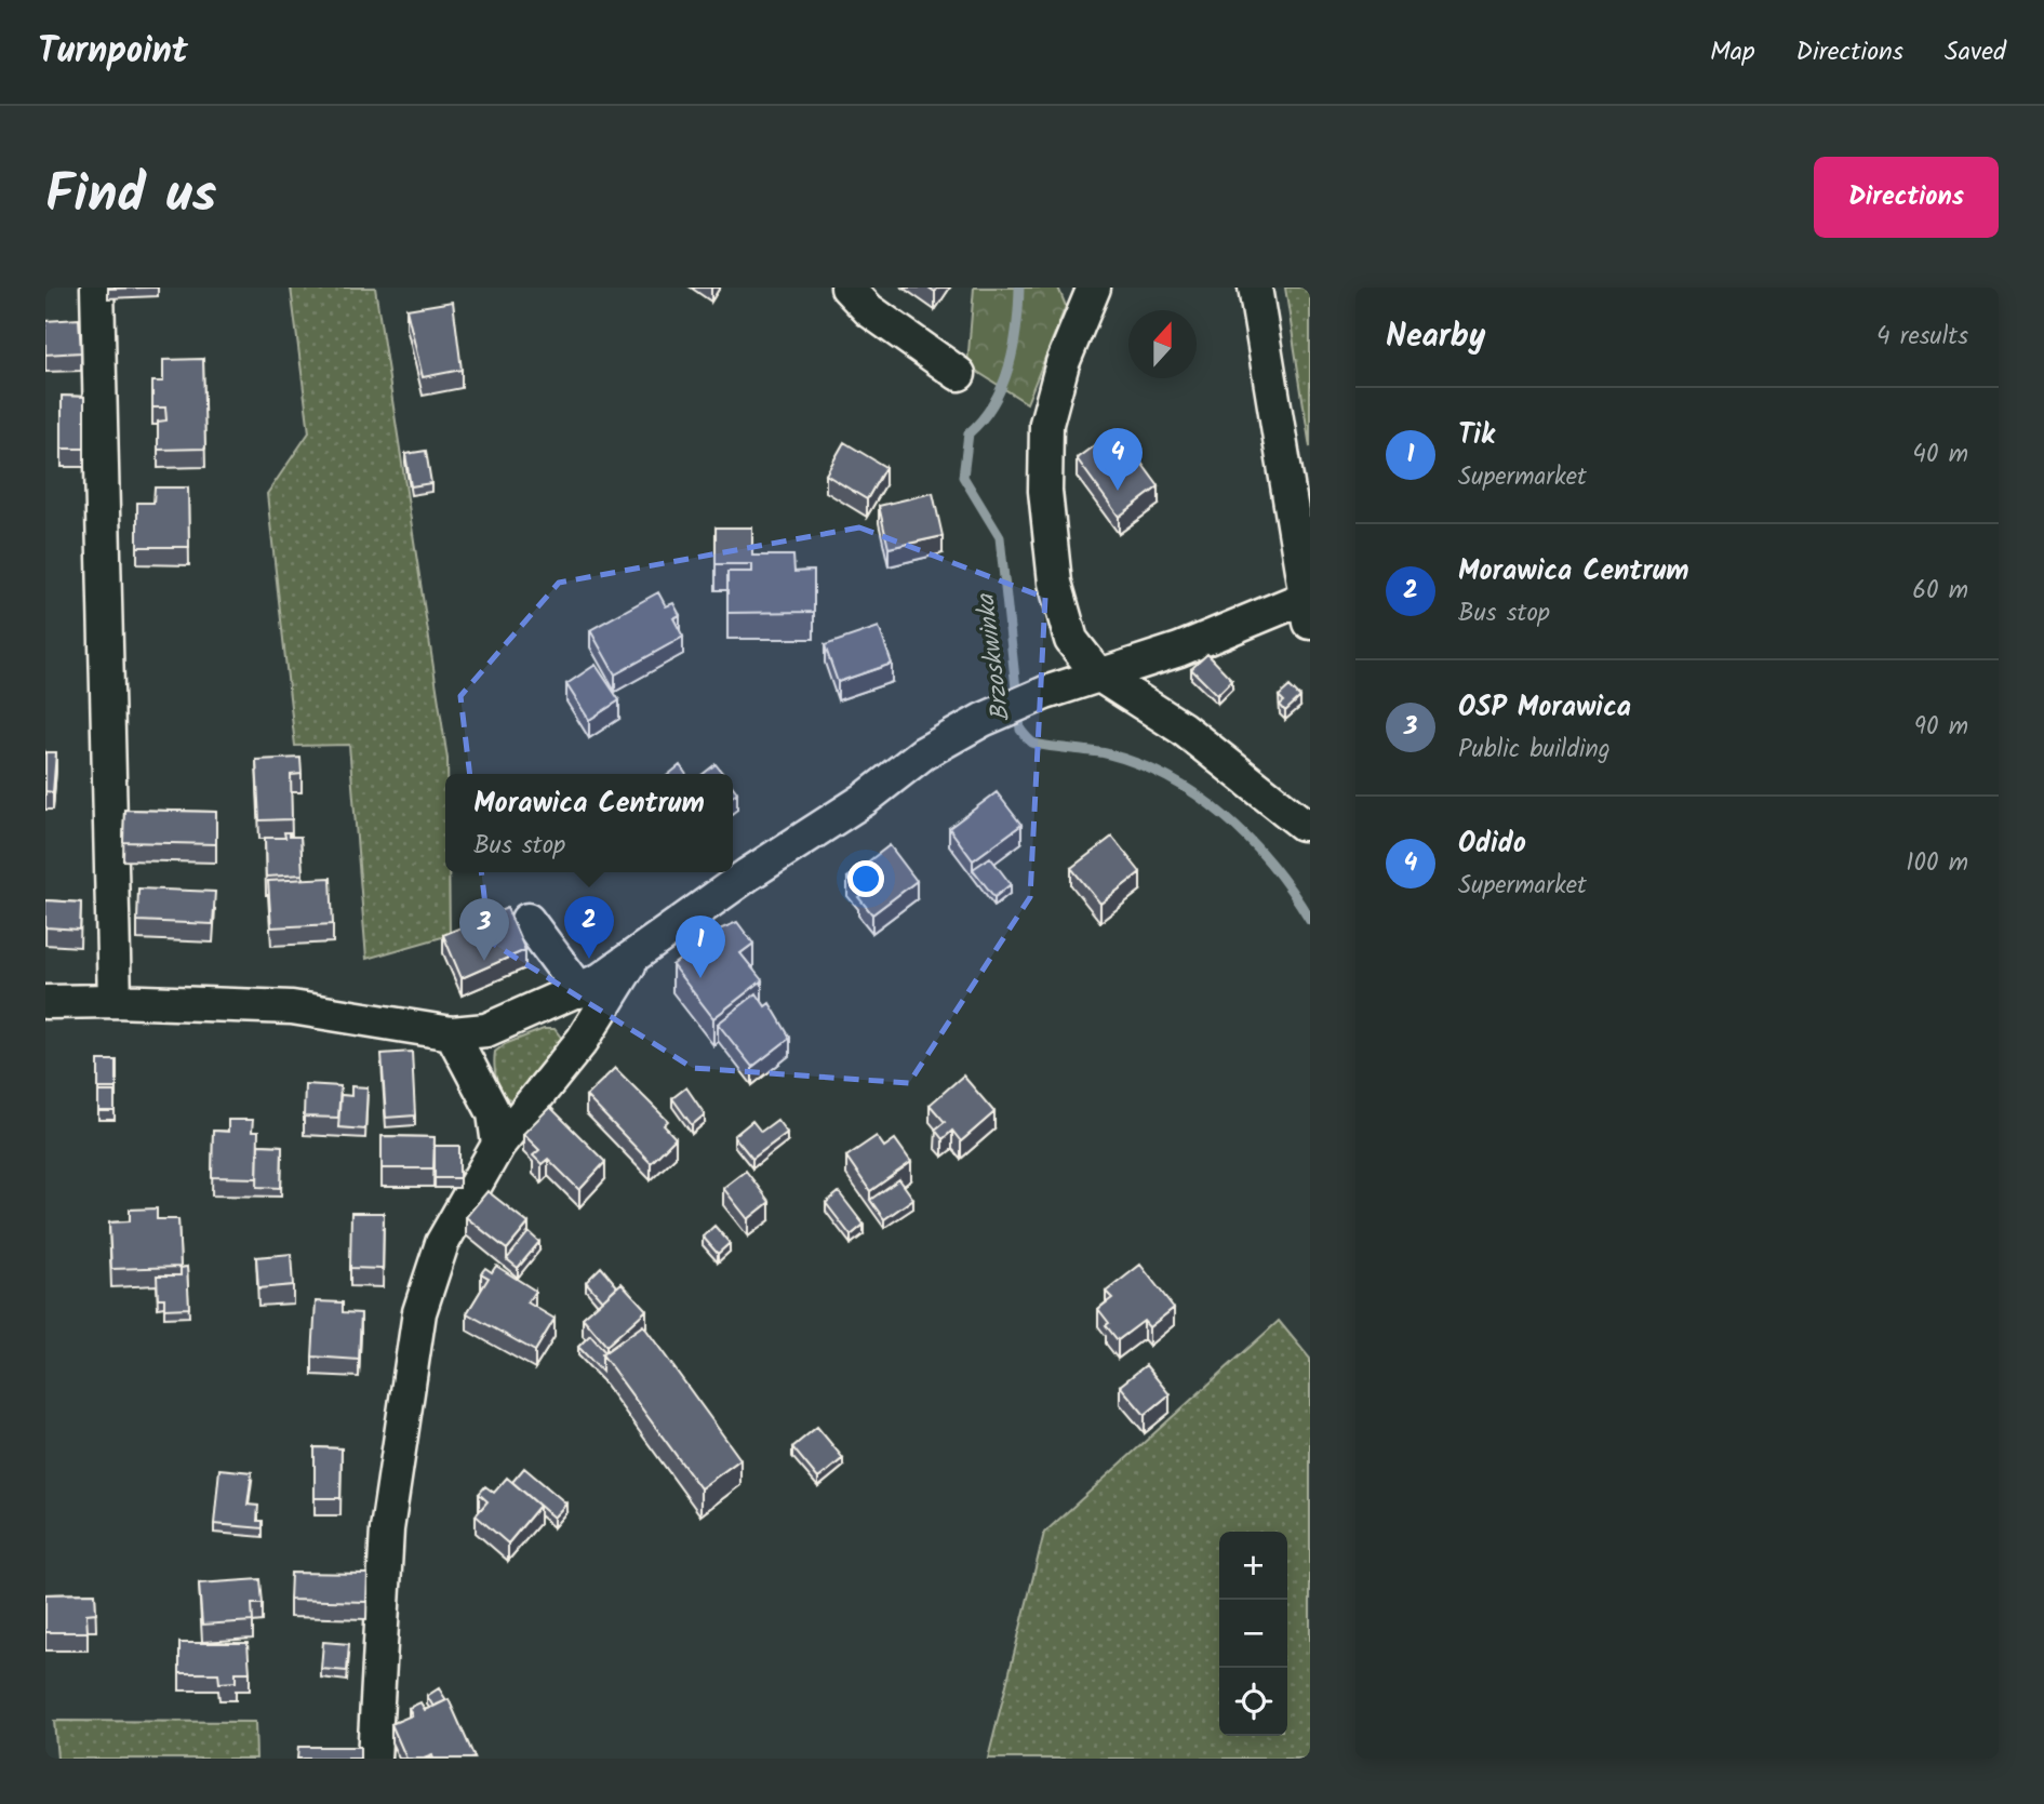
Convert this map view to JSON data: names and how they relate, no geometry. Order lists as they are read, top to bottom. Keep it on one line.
{"water":["Brzoskwinka"],"north":"top","page":{"header":"Turnpoint","nav":["Map","Directions","Saved"],"title":"Find us","buttons":"Directions","heading":["Nearby","4 results"],"list":[{"mark":"1","name":"Tik","note":"Supermarket","value":"40 m"},{"mark":"2","name":"Morawica Centrum","note":"Bus stop","value":"60 m"},{"mark":"3","name":"OSP Morawica","note":"Public building","value":"90 m"},{"mark":"4","name":"Odido","note":"Supermarket","value":"100 m"}],"pins":["4","2","3","1"],"popup":["Morawica Centrum","Bus stop"],"map_buttons":["+","−"]}}
